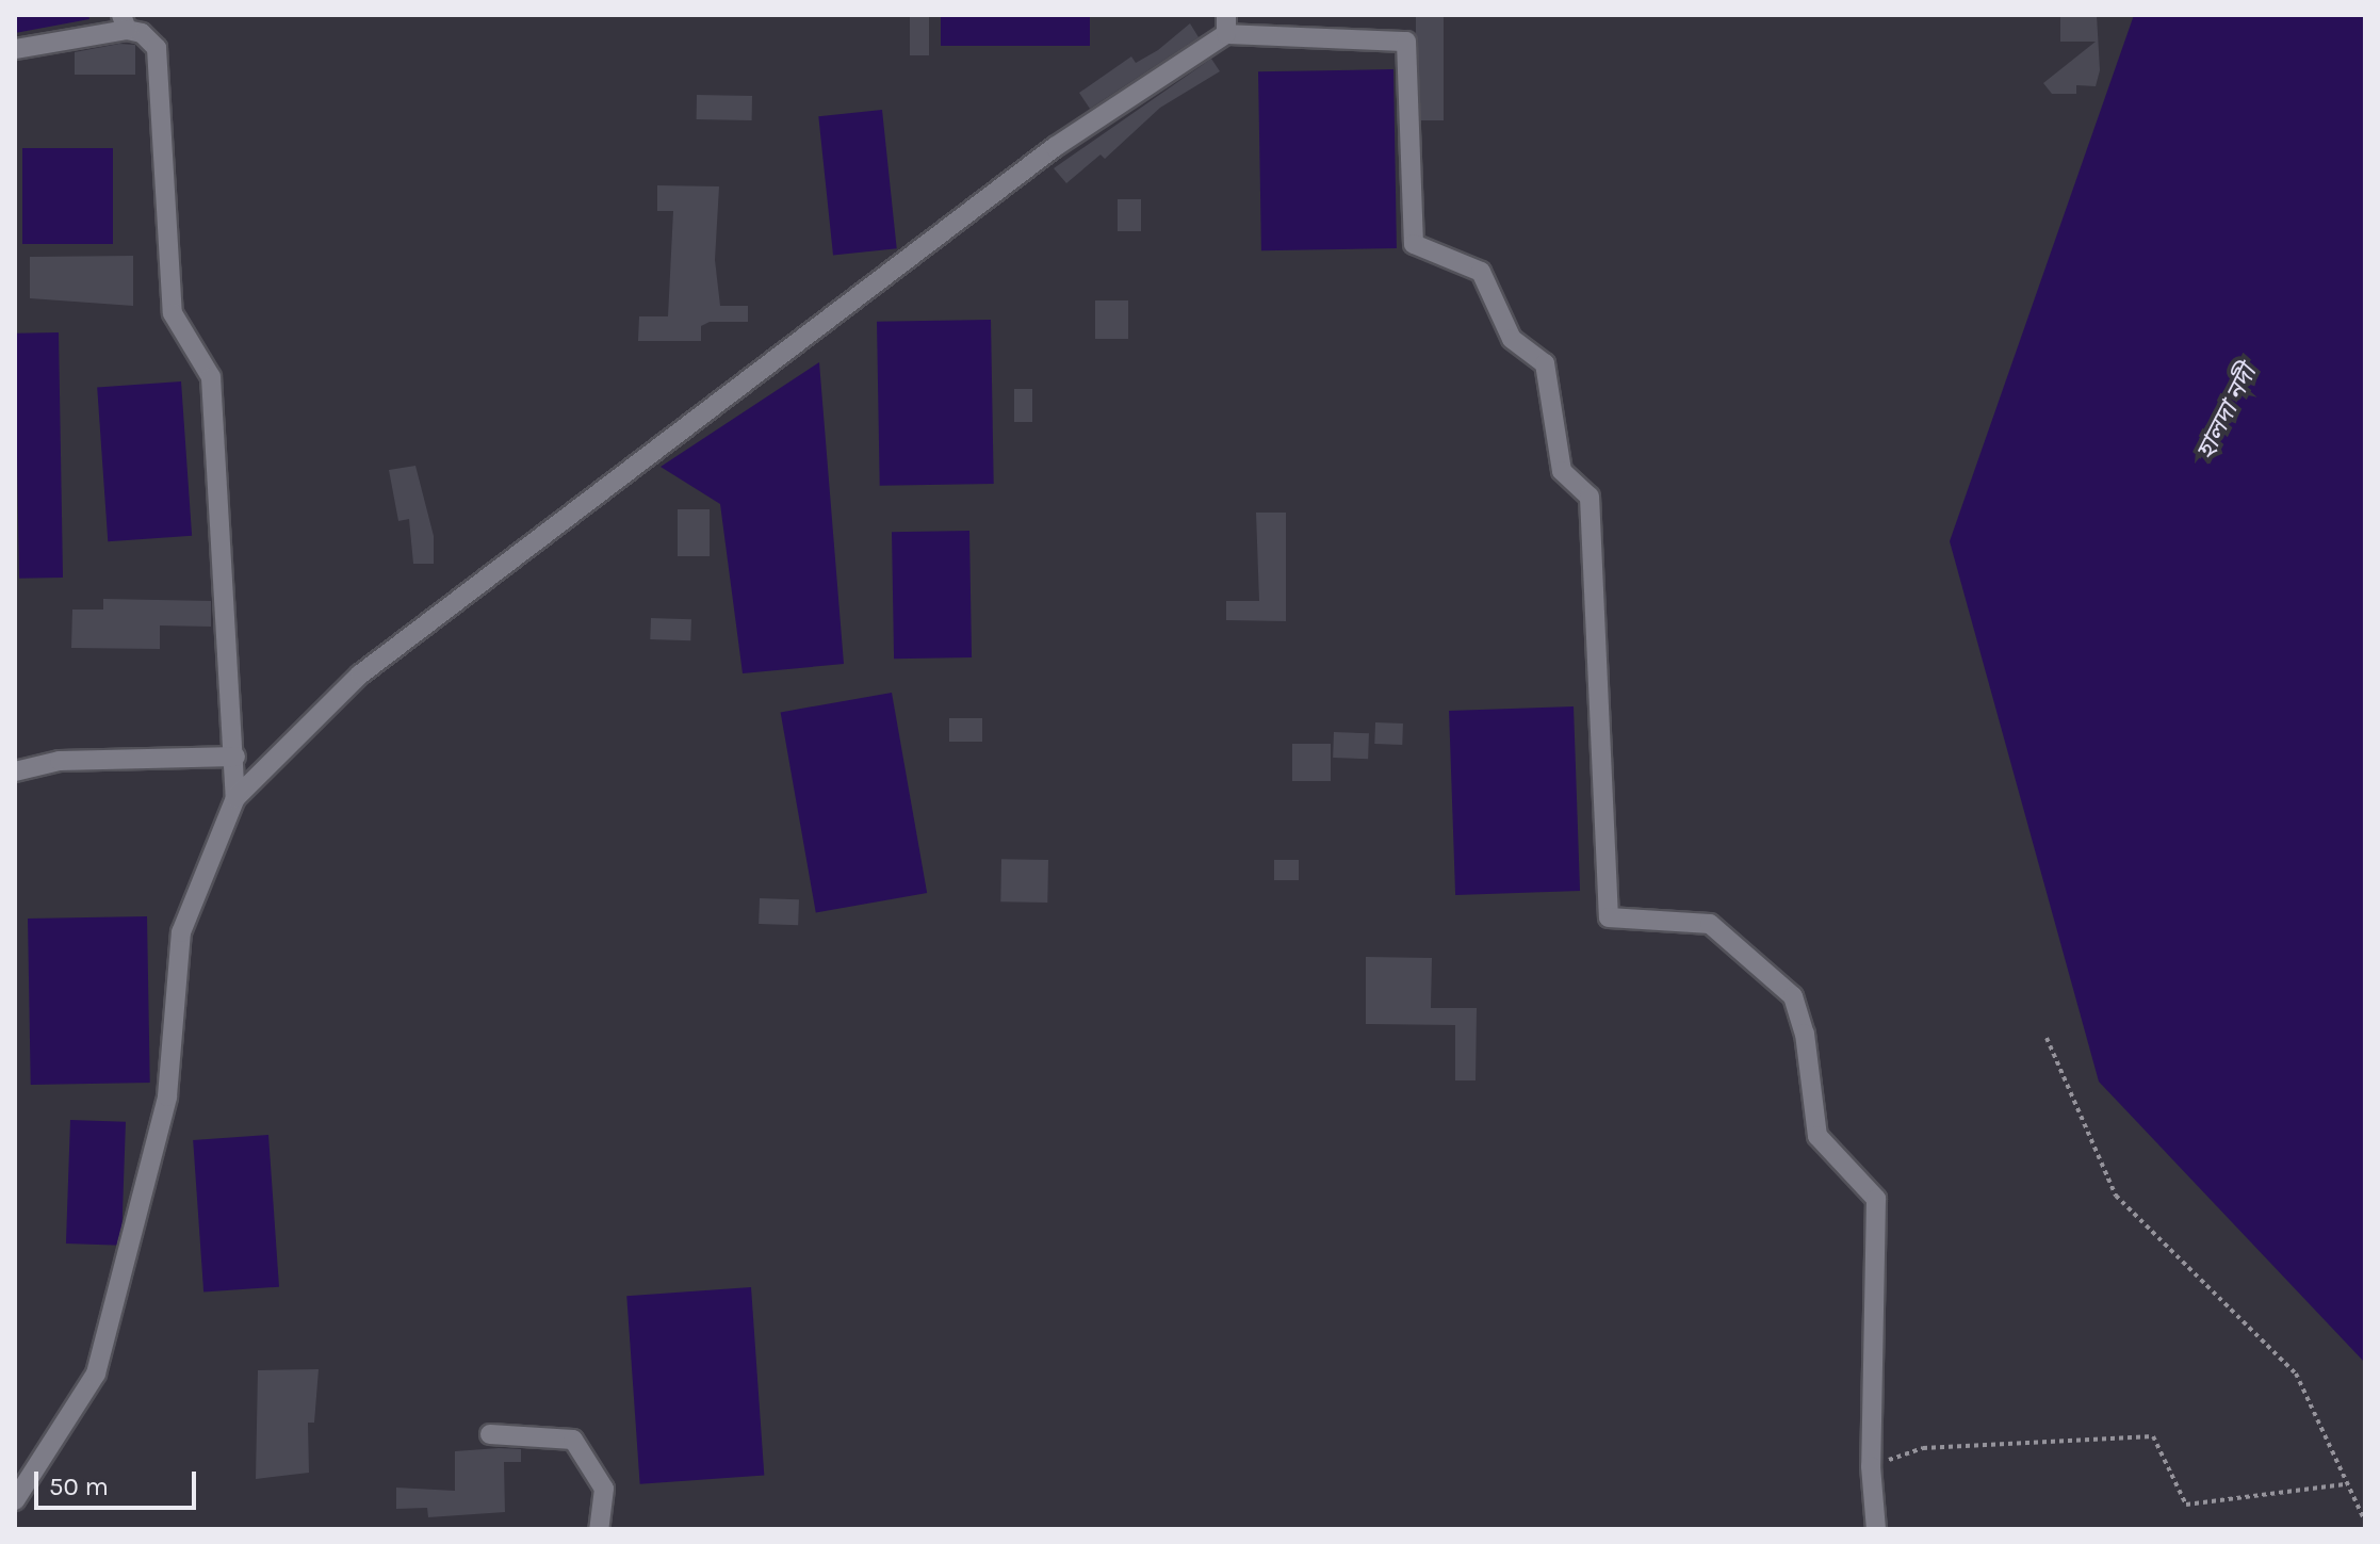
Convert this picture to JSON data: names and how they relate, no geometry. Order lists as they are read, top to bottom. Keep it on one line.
{"water":["হালদা নদী"],"scale_bar":"50 m"}
